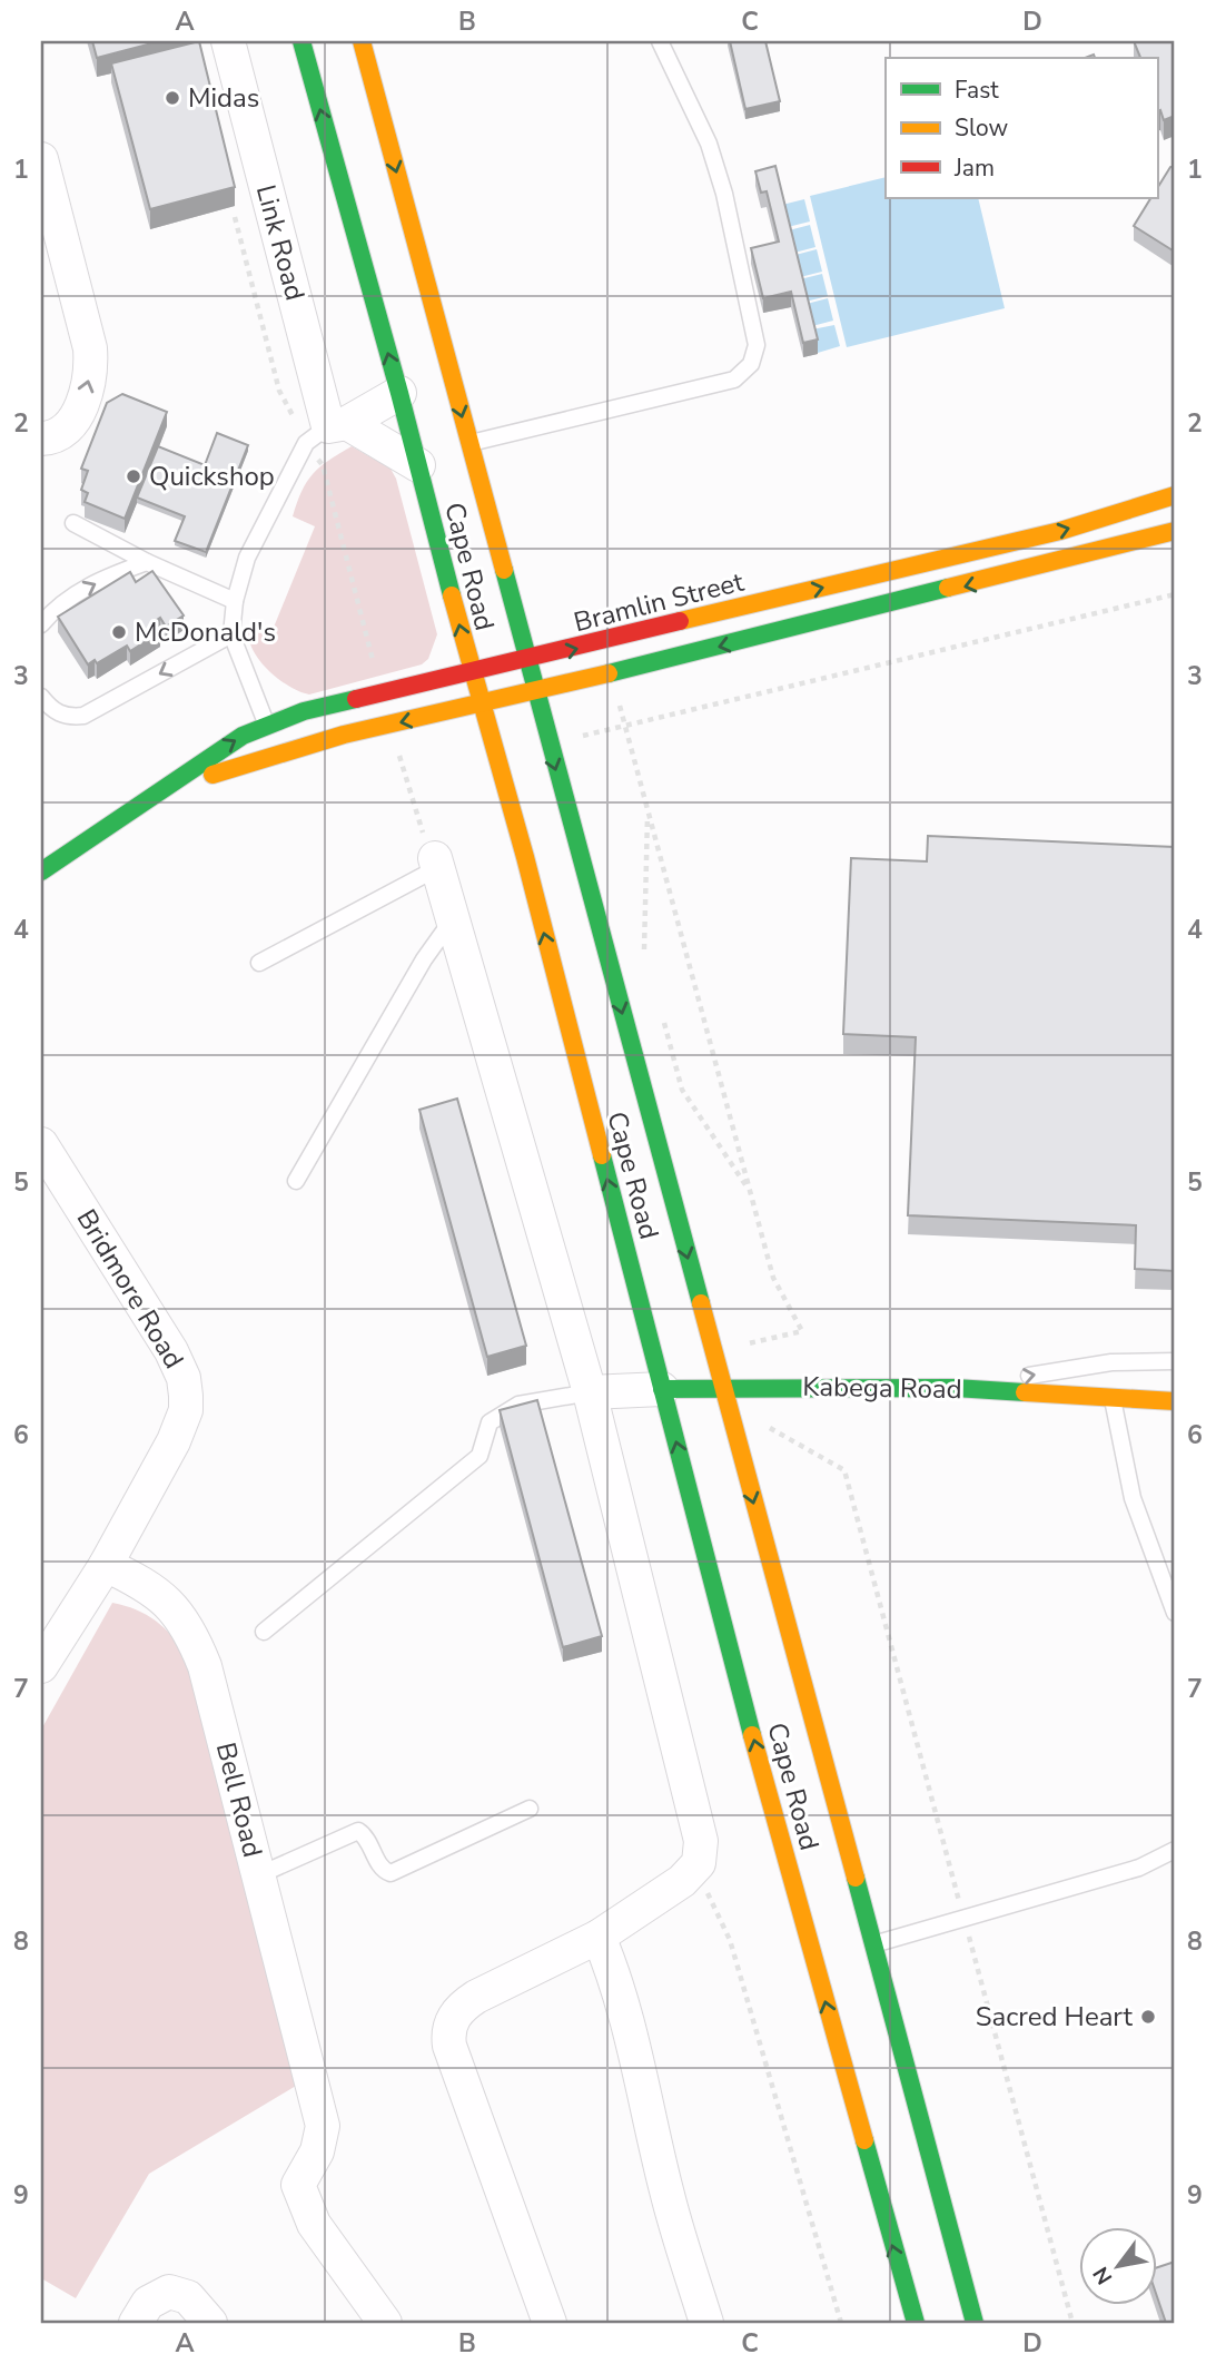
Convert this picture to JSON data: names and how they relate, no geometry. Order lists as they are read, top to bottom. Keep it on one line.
{"streets":{"main road":["Cape Road","Bramlin Street","Kabega Road"],"street":["Link Road","Bridmore Road","Bell Road"]},"crossings":[["Cape Road","Bramlin Street"],["Cape Road","Kabega Road"],["Bridmore Road","Bell Road"]],"places":["Midas","Quickshop","McDonald's","Sacred Heart"],"legend":["Fast","Slow","Jam"],"north":"bottom left","grid":{"columns":["A","B","C","D"],"rows":["1","2","3","4","5","6","7","8","9"]}}
